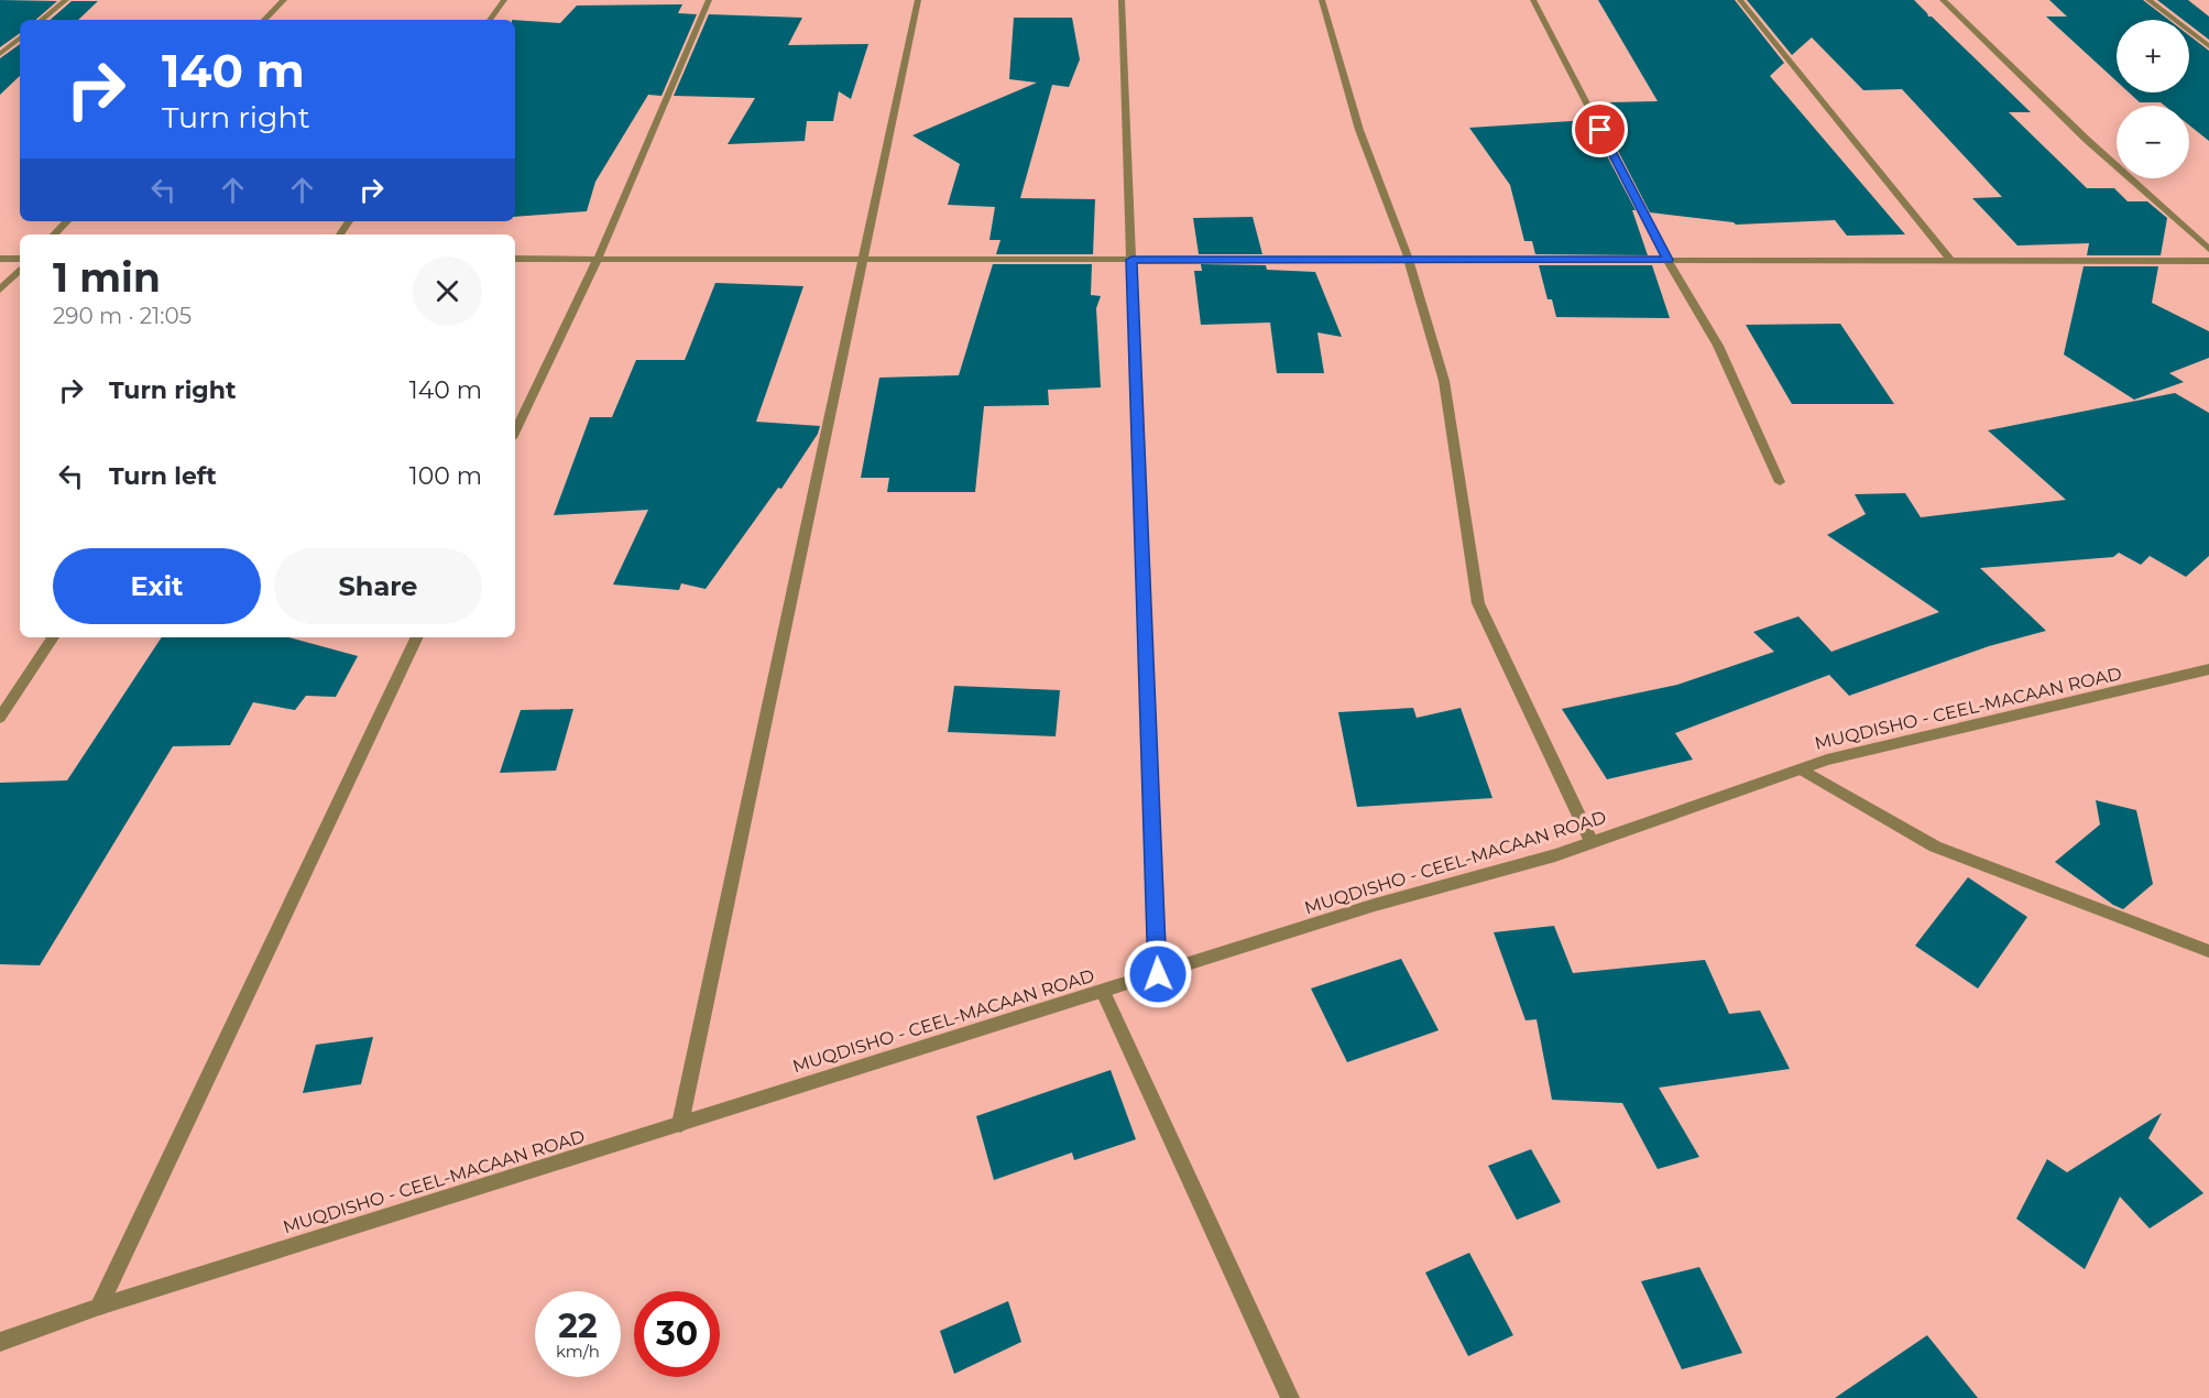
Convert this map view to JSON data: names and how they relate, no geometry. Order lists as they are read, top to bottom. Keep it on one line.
{"streets":{"street":["MUQDISHO - CEEL-MACAAN ROAD"]},"page":{"map_buttons":["+","−"],"turn":["140 m","Turn right"],"heading":["1 min","290 m · 21:05"],"list":[{"name":"Turn right","value":"140 m"},{"name":"Turn left","value":"100 m"}],"buttons":["Exit","Share"],"speed":"22 km/h","limit":"30"}}
